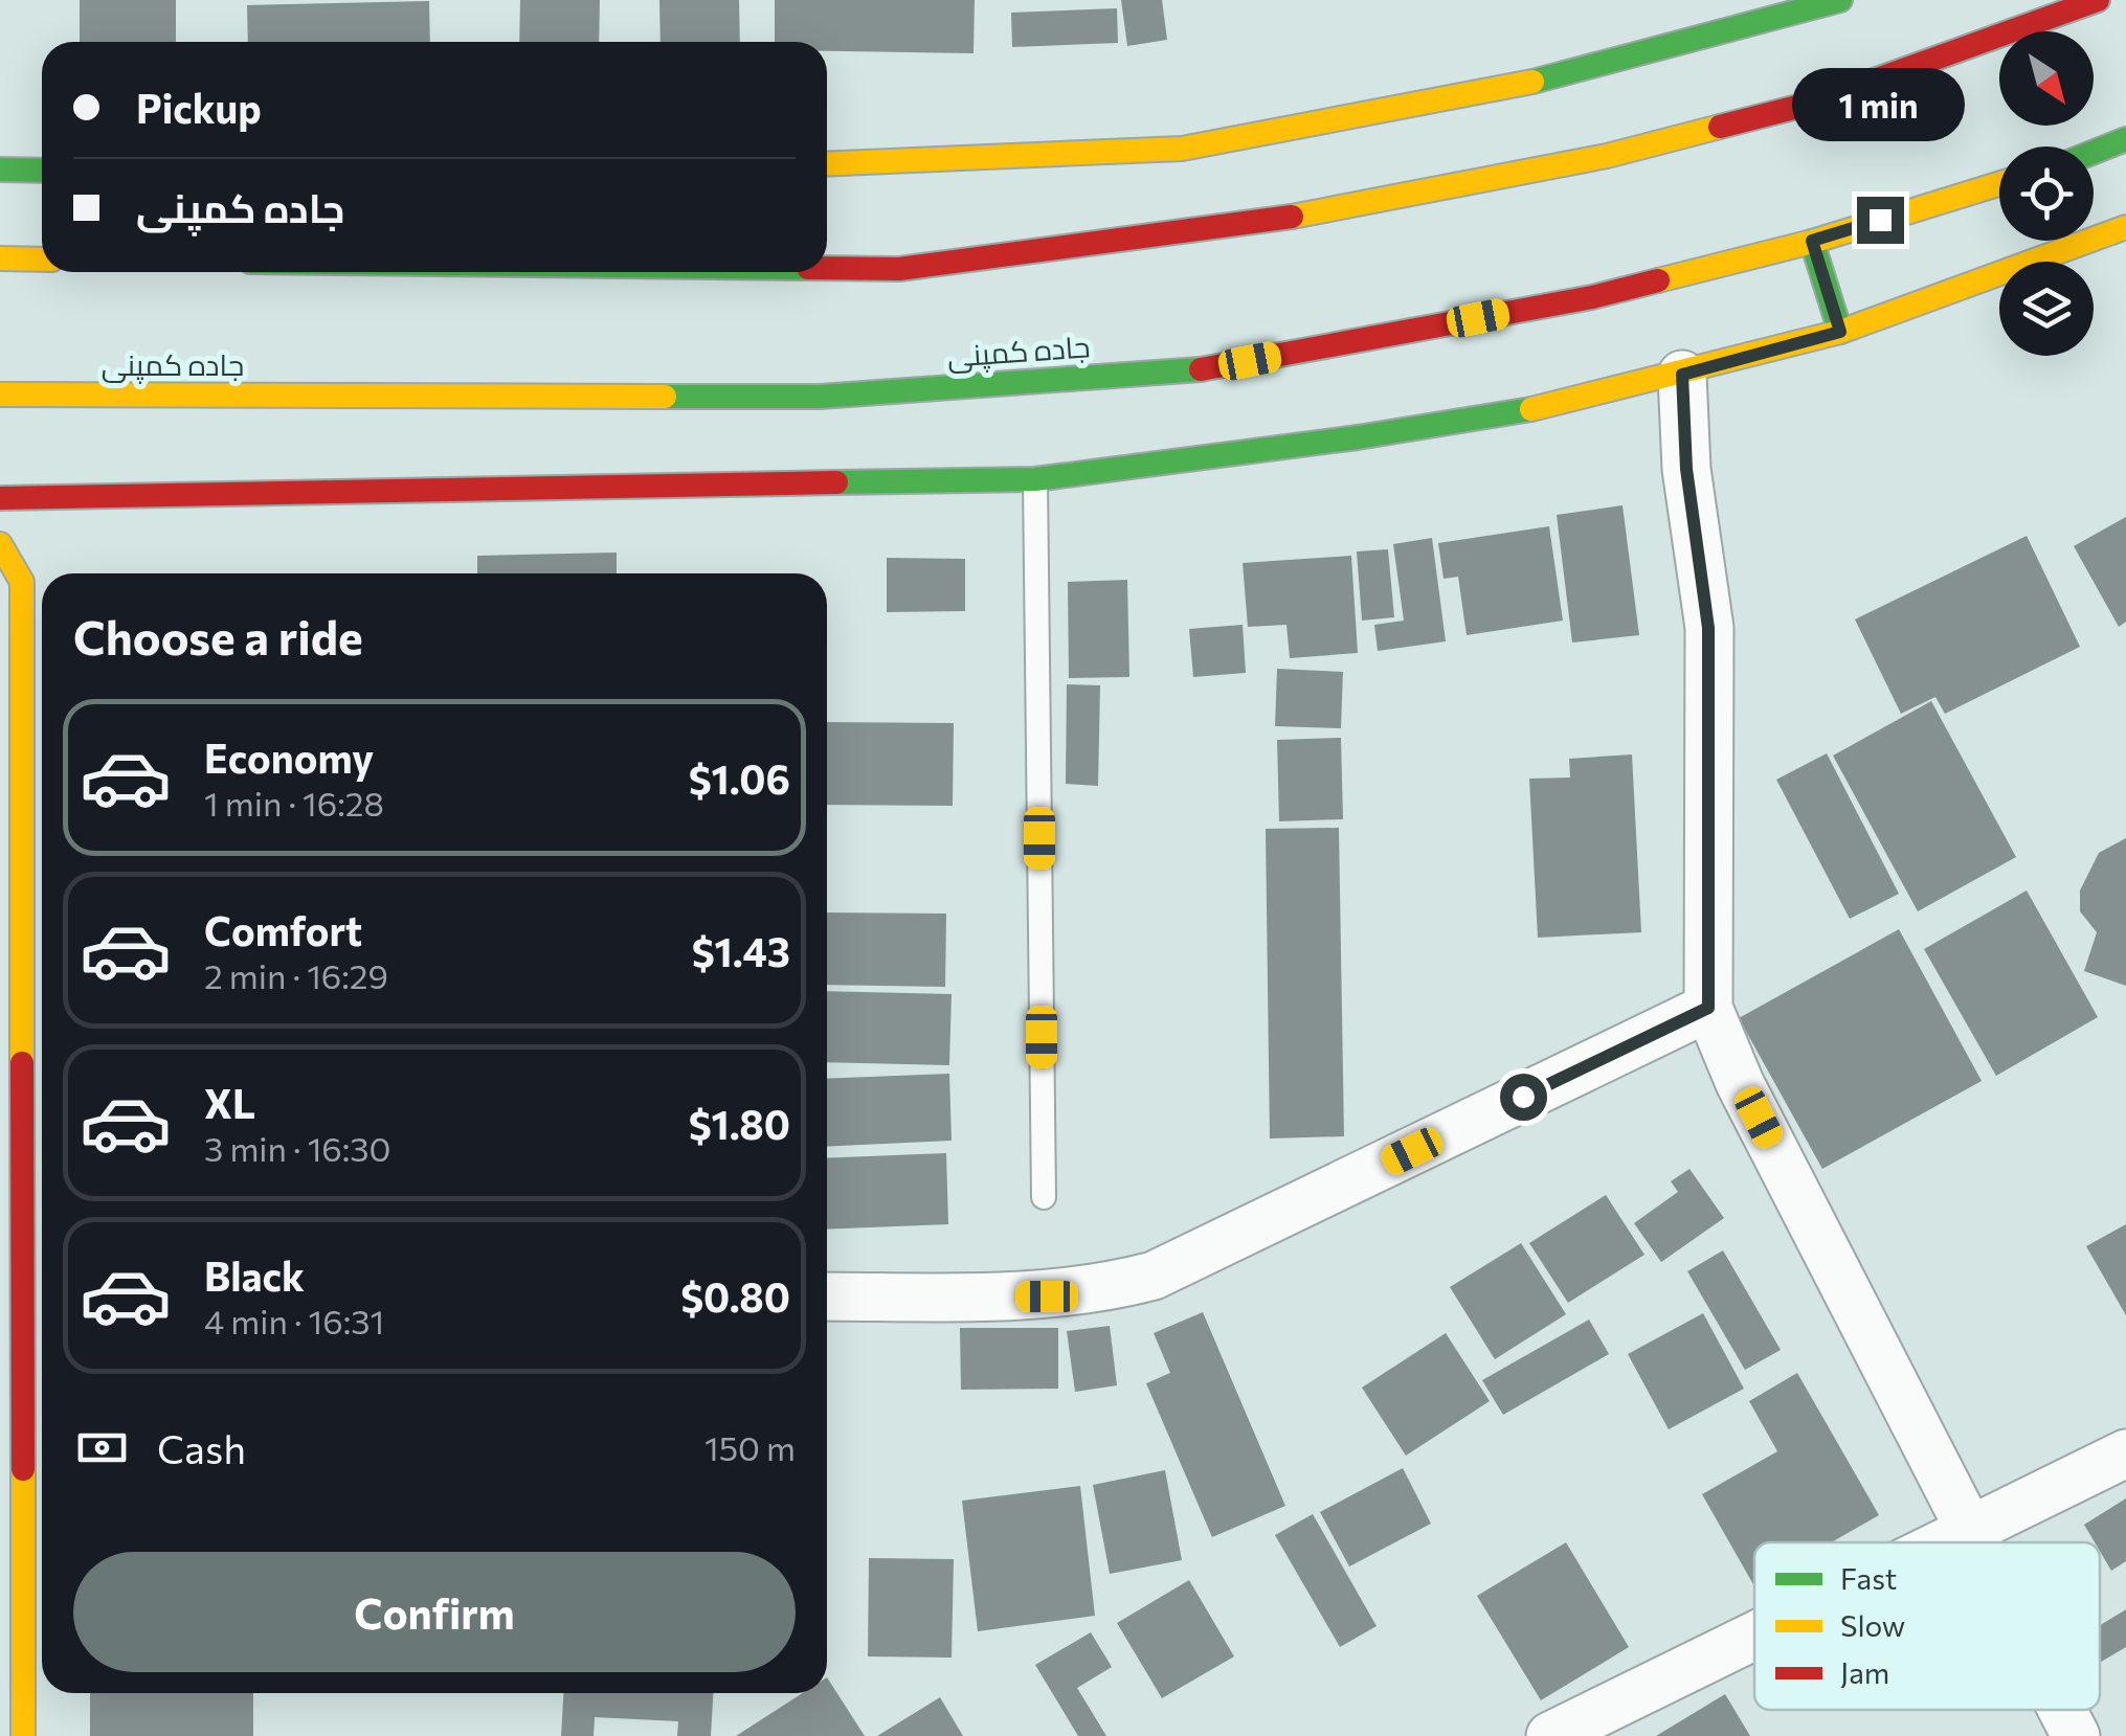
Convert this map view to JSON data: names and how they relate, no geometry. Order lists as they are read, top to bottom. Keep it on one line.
{"streets":{"main road":["جاده کمپنی"]},"legend":["Fast","Slow","Jam"],"north":"bottom right","page":{"banner":["Pickup","جاده کمپنی"],"bubble":"1 min","heading":"Choose a ride","list":[{"name":"Economy","note":"1 min · 16:28","value":"$1.06"},{"name":"Comfort","note":"2 min · 16:29","value":"$1.43"},{"name":"XL","note":"3 min · 16:30","value":"$1.80"},{"name":"Black","note":"4 min · 16:31","value":"$0.80"}],"pay":["Cash","150 m"],"buttons":"Confirm"}}
